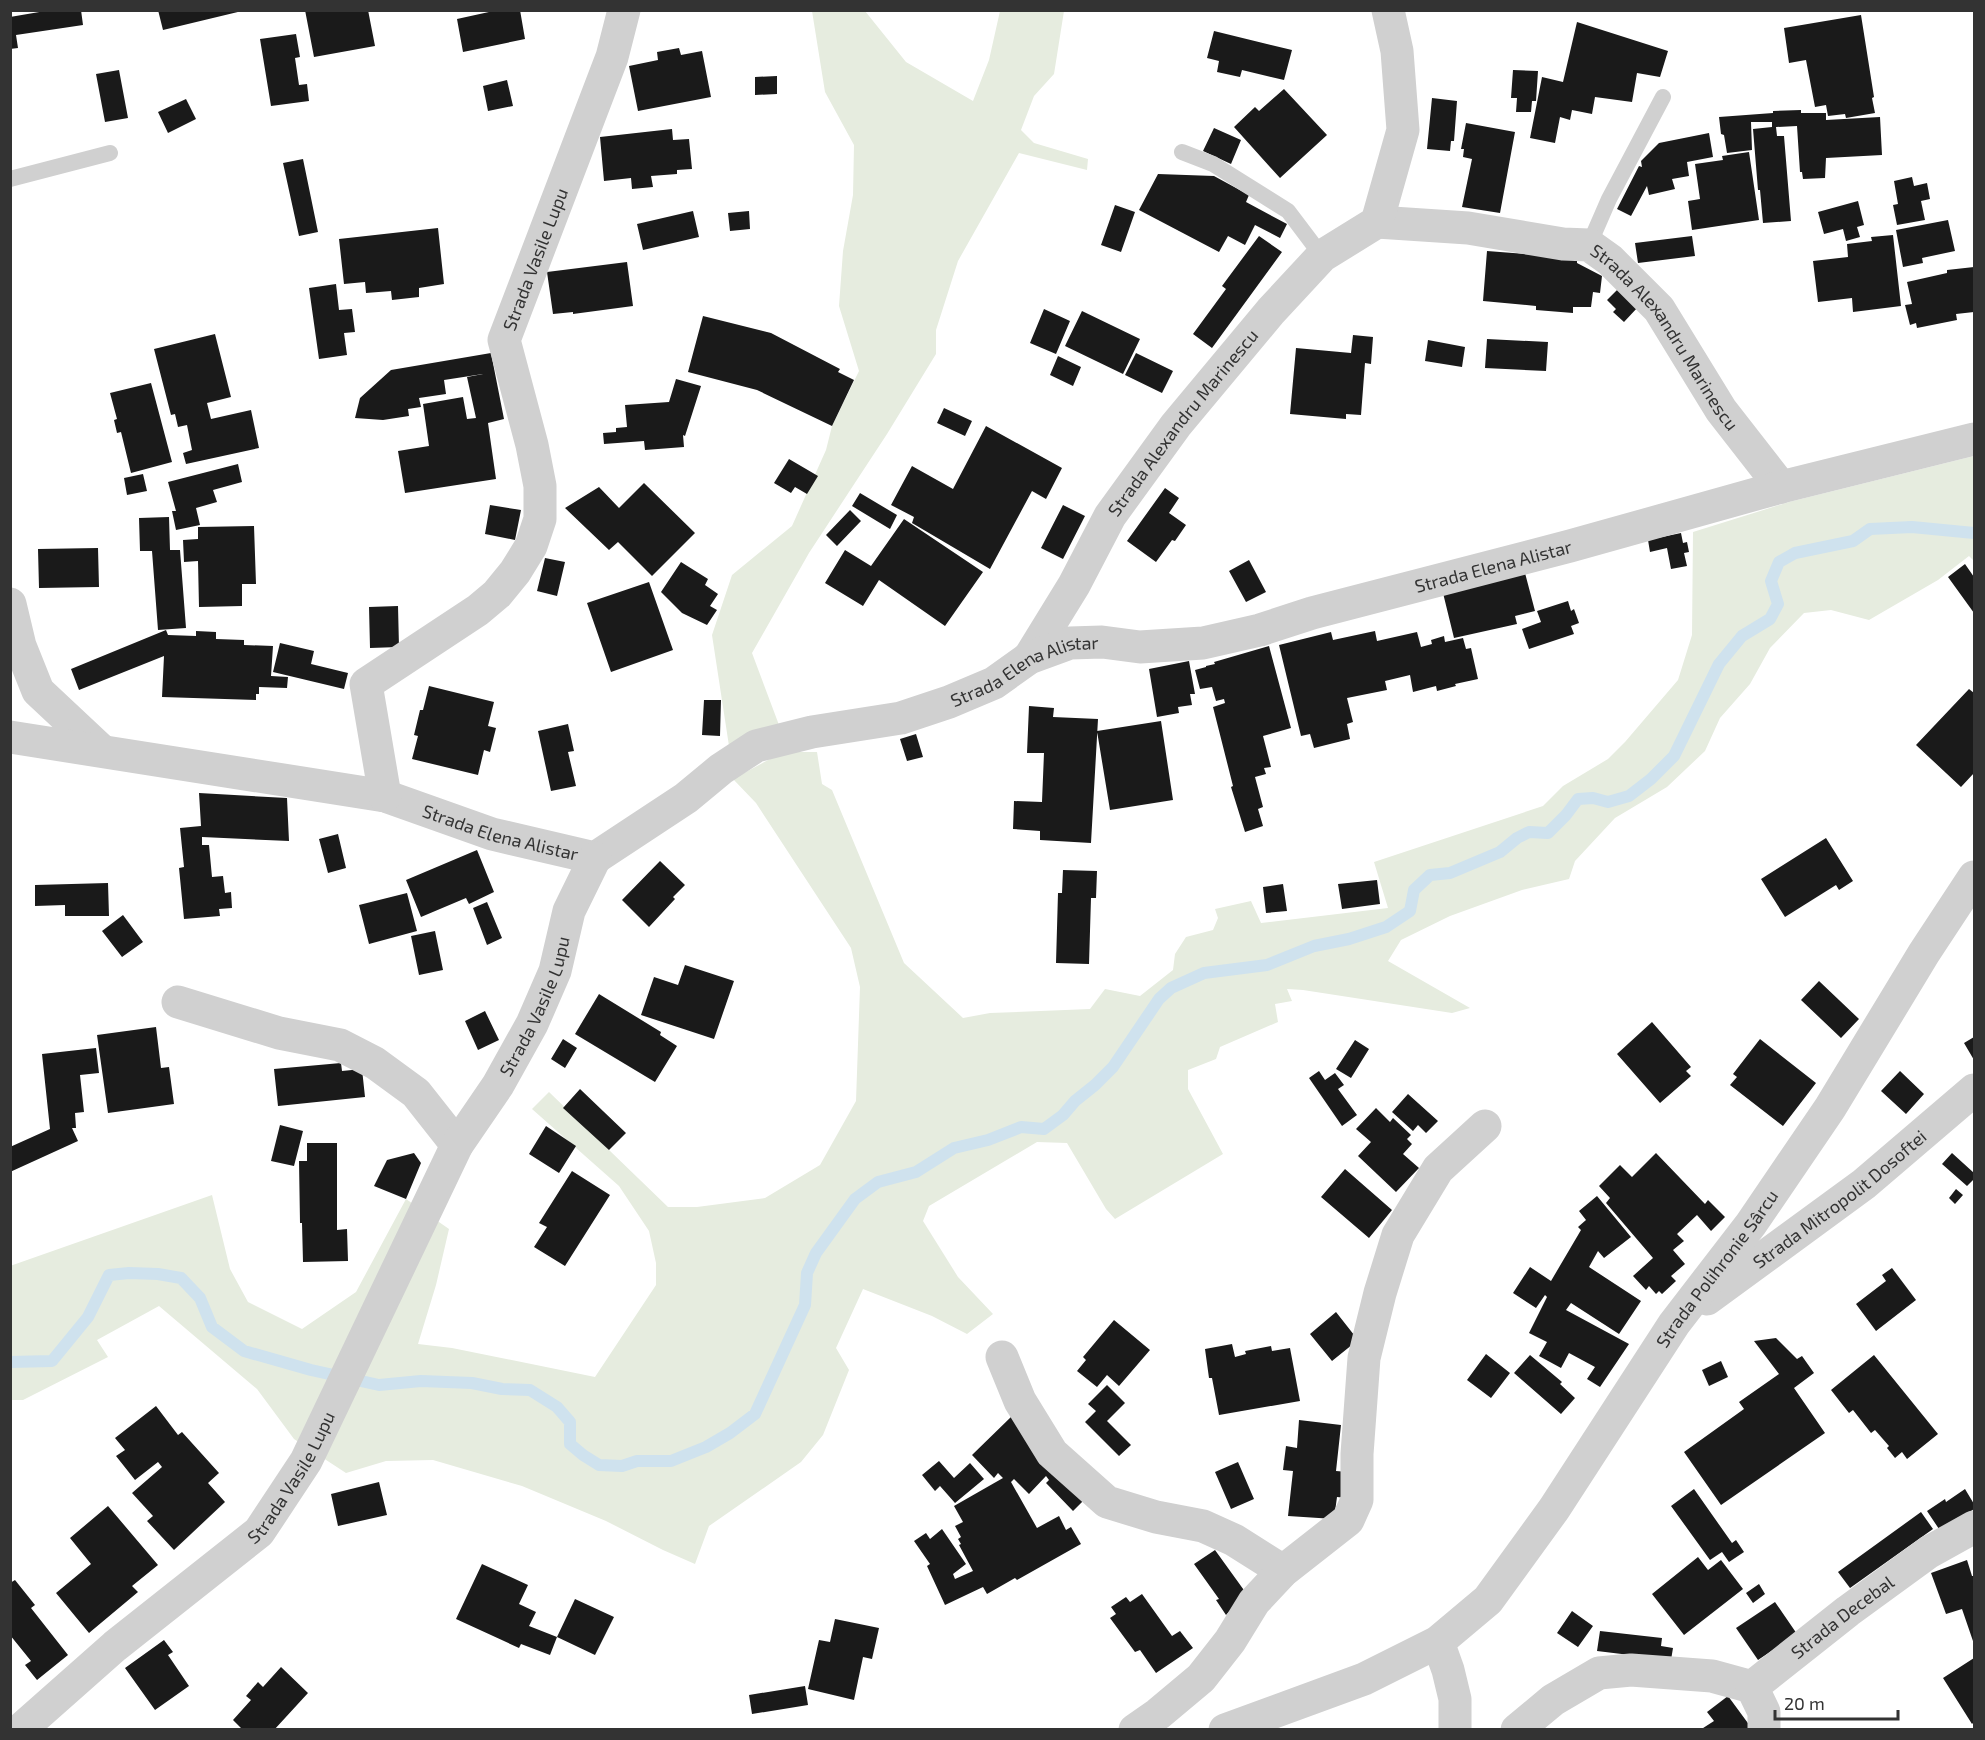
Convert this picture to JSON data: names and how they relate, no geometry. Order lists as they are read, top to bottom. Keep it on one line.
{"streets":{"street":["Strada Vasile Lupu","Strada Alexandru Marinescu","Strada Elena Alistar","Strada Mitropolit Dosoftei","Strada Polihronie Sârcu","Strada Decebal"]},"crossings":[["Strada Vasile Lupu","Strada Elena Alistar"],["Strada Alexandru Marinescu","Strada Elena Alistar"],["Strada Mitropolit Dosoftei","Strada Polihronie Sârcu"]],"scale_bar":"20 m"}
